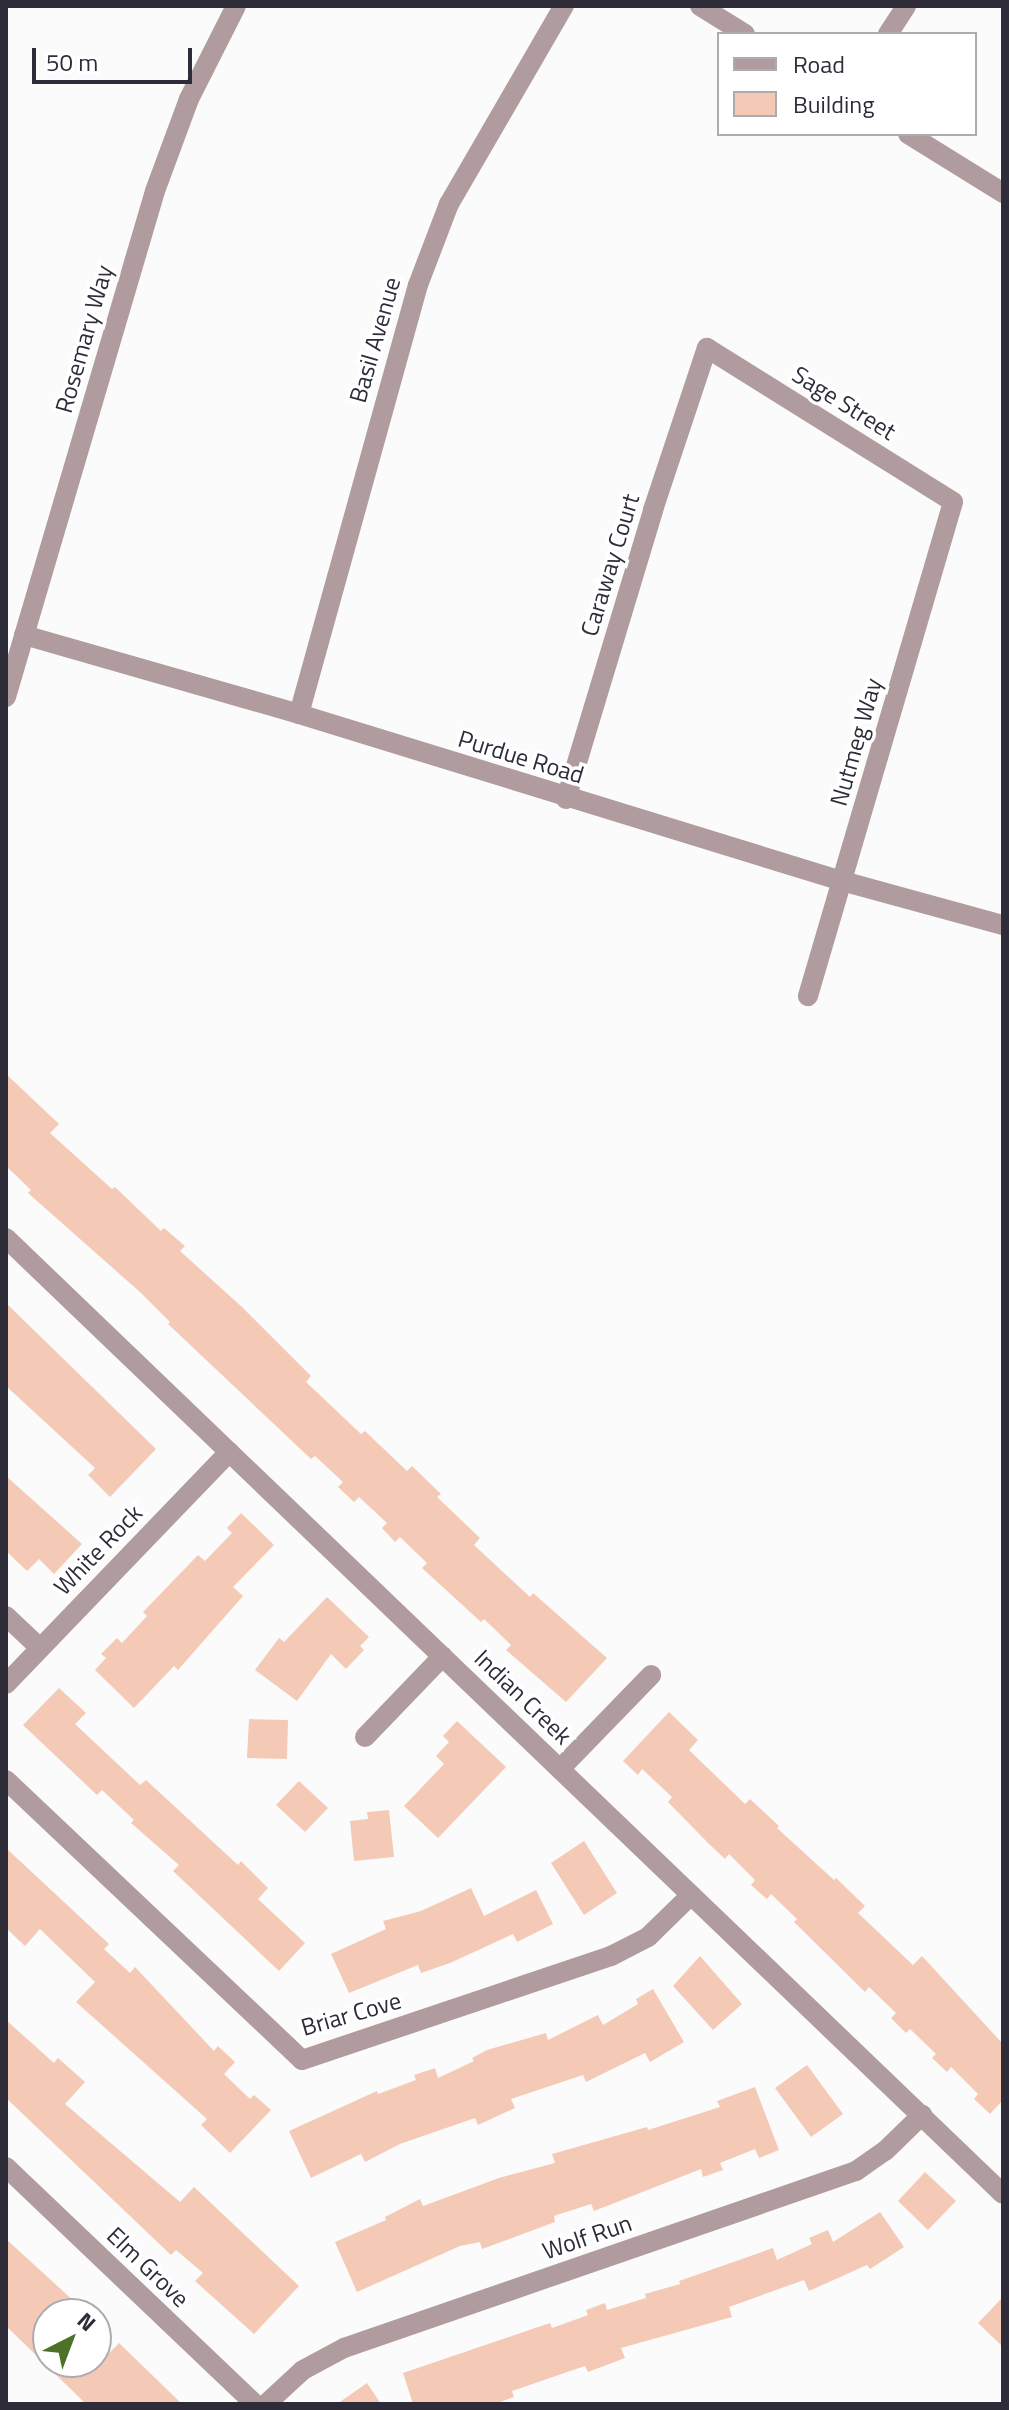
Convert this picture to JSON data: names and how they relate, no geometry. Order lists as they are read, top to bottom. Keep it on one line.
{"streets":{"street":["Rosemary Way","Basil Avenue","Sage Street","Caraway Court","Nutmeg Way","Purdue Road","White Rock","Indian Creek","Briar Cove","Wolf Run","Elm Grove"]},"crossings":[["Rosemary Way","Purdue Road"],["Basil Avenue","Purdue Road"],["Sage Street","Caraway Court"],["Sage Street","Nutmeg Way"],["Caraway Court","Purdue Road"],["Nutmeg Way","Purdue Road"],["White Rock","Indian Creek"],["Indian Creek","Briar Cove"],["Indian Creek","Wolf Run"]],"legend":["Road","Building"],"scale_bar":"50 m","north":"top right"}
